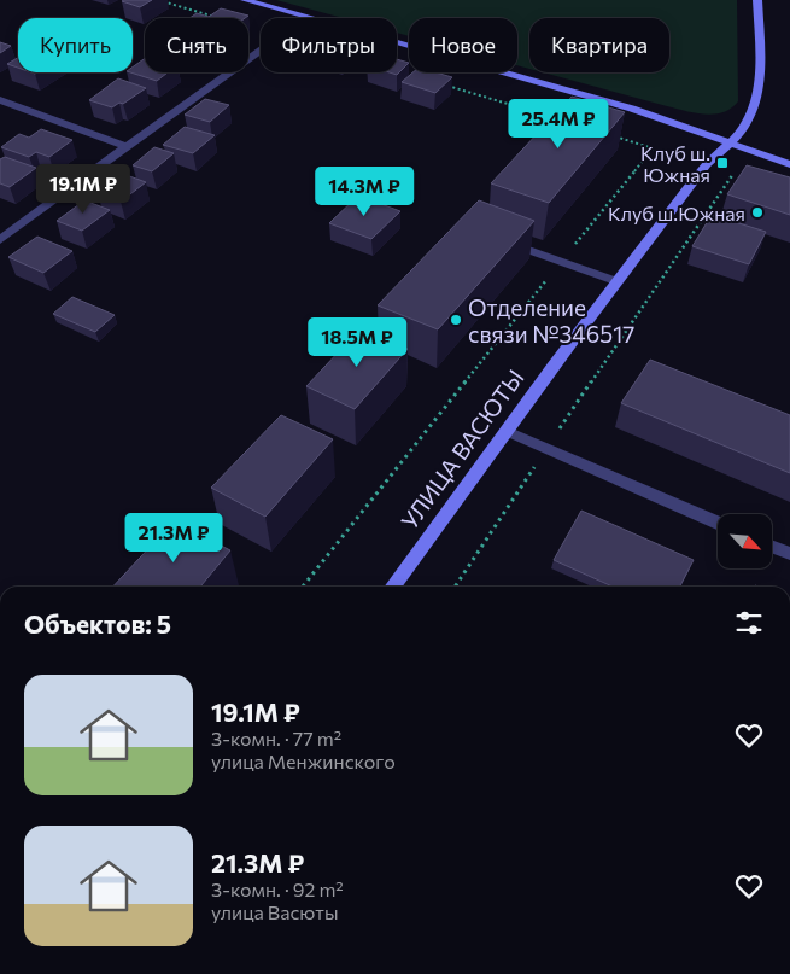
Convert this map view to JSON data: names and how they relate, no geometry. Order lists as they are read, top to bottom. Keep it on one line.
{"streets":{"street":["УЛИЦА ВАСЮТЫ"]},"places":{"transit":["Клуб ш. Южная"],"other":["Клуб ш.Южная","Отделение связи №346517"]},"north":"bottom right","page":{"chip":["Купить","Снять","Фильтры","Новое","Квартира"],"price":["25.4M ₽","19.1M ₽","14.3M ₽","18.5M ₽","21.3M ₽"],"heading":"Объектов: 5","list":[{"name":"19.1M ₽","note":"3-комн. · 77 m² · улица Менжинского"},{"name":"21.3M ₽","note":"3-комн. · 92 m² · улица Васюты"}]}}
